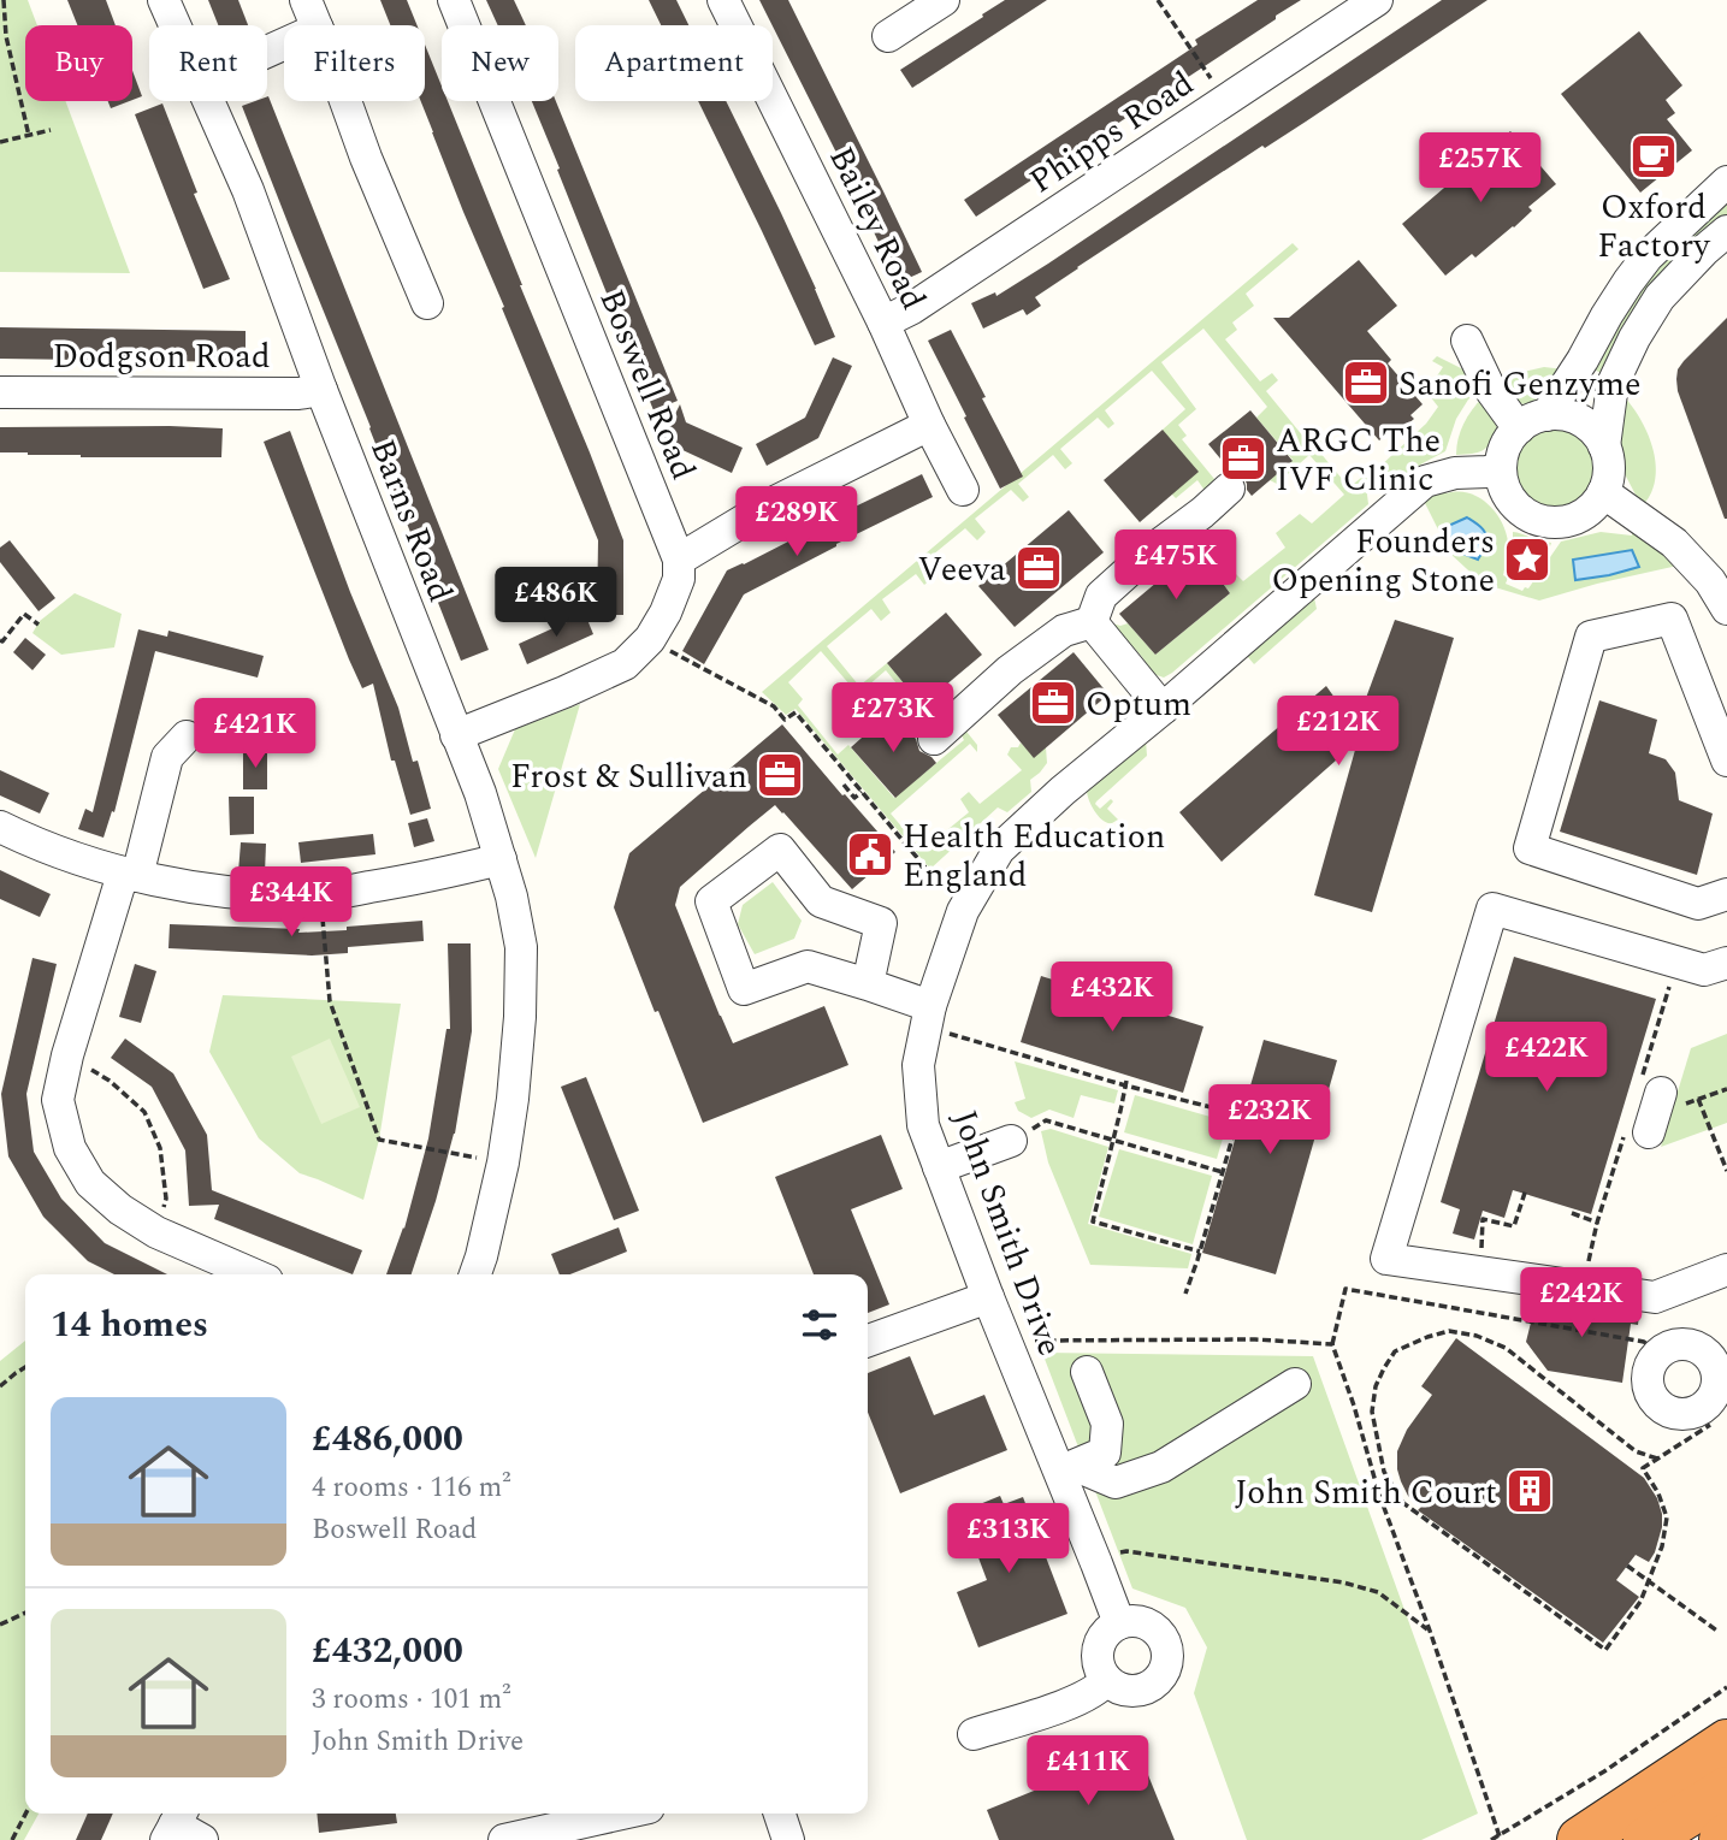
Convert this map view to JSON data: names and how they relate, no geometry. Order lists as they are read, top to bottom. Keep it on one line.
{"streets":{"street":["Phipps Road","Bailey Road","Dodgson Road","Boswell Road","Barns Road","John Smith Drive"]},"crossings":[["Phipps Road","Bailey Road"],["Dodgson Road","Barns Road"]],"places":{"cafe":["Oxford Factory"],"office":["Sanofi Genzyme","ARGC The IVF Clinic","Veeva","Optum","Frost & Sullivan"],"place":["Founders Opening Stone"],"public building":["Health Education England"],"building":["John Smith Court"]},"page":{"chip":["Buy","Rent","Filters","New","Apartment"],"price":["£257K","£289K","£475K","£486K","£273K","£212K","£421K","£344K","£432K","£422K","£232K","£242K","£313K","£411K"],"heading":"14 homes","list":[{"name":"£486,000","note":"4 rooms · 116 m² · Boswell Road"},{"name":"£432,000","note":"3 rooms · 101 m² · John Smith Drive"}]}}
